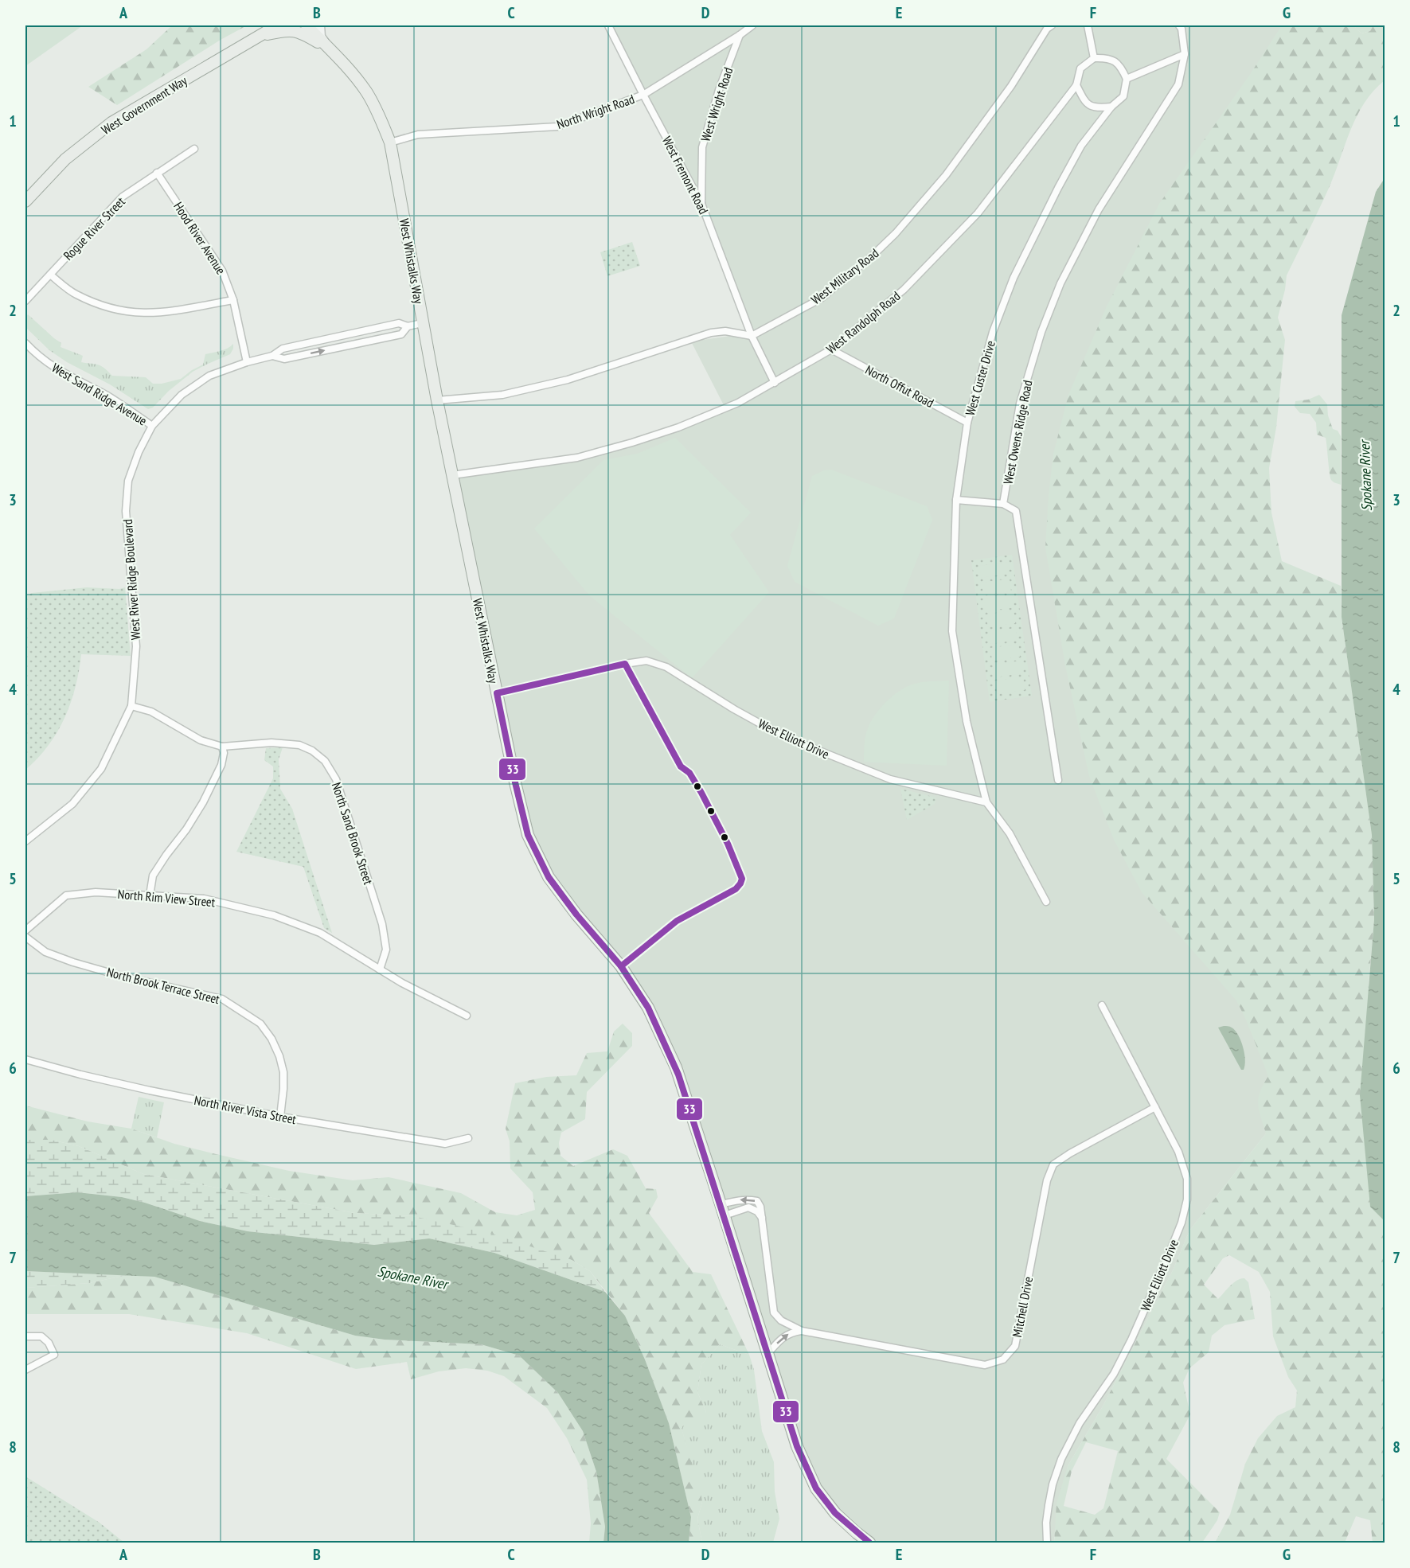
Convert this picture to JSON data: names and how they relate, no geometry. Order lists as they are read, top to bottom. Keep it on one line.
{"streets":{"main road":["West Government Way","West Whistalks Way"],"street":["West Wright Road","North Wright Road","West Fremont Road","Rogue River Street","Hood River Avenue","West Military Road","West Randolph Road","West Custer Drive","North Offut Road","West Sand Ridge Avenue","West Owens Ridge Road","West River Ridge Boulevard","West Elliott Drive","North Sand Brook Street","North Rim View Street","North Brook Terrace Street","North River Vista Street","Mitchell Drive"]},"crossings":[["West Wright Road","North Wright Road"],["West Wright Road","West Fremont Road"],["North Wright Road","West Fremont Road"],["North Wright Road","West Whistalks Way"],["West Fremont Road","West Military Road"],["West Fremont Road","West Randolph Road"],["Rogue River Street","Hood River Avenue"],["Hood River Avenue","West River Ridge Boulevard"],["West Whistalks Way","West Randolph Road"],["West Whistalks Way","West River Ridge Boulevard"],["West Whistalks Way","West Elliott Drive"],["West Randolph Road","West Custer Drive"],["West Randolph Road","North Offut Road"],["West Custer Drive","North Offut Road"],["West Custer Drive","West Elliott Drive"],["West Sand Ridge Avenue","West River Ridge Boulevard"],["West River Ridge Boulevard","North Sand Brook Street"],["West Elliott Drive","Mitchell Drive"],["North Sand Brook Street","North Rim View Street"],["North Brook Terrace Street","North River Vista Street"]],"water":["Spokane River"],"lines":["transit line 33"],"grid":{"columns":["A","B","C","D","E","F","G"],"rows":["1","2","3","4","5","6","7","8"]}}
